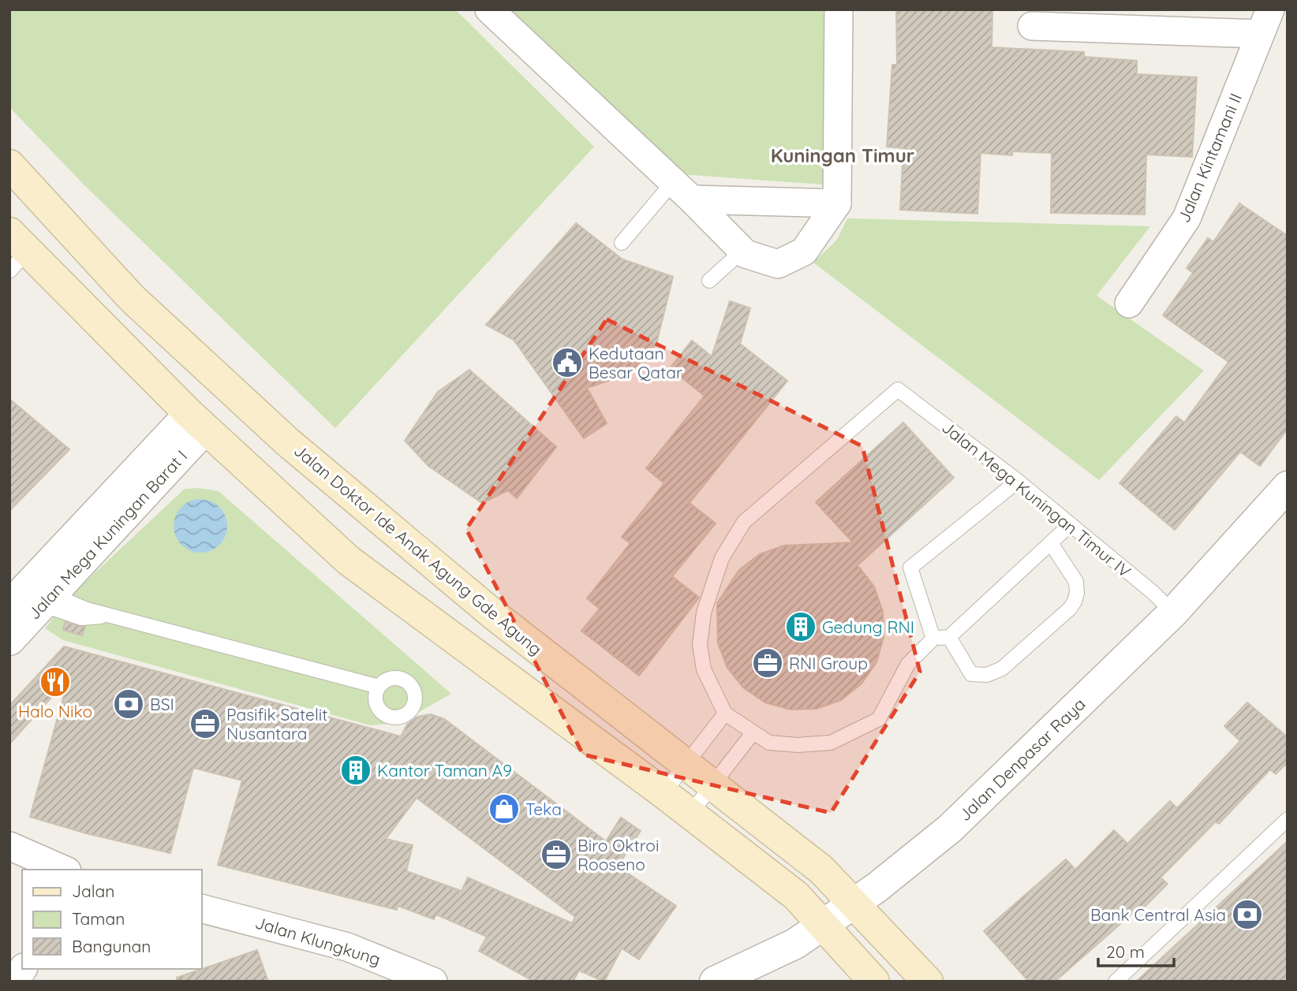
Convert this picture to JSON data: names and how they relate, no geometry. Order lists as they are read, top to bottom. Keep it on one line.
{"streets":{"main road":["Jalan Doktor Ide Anak Agung Gde Agung"],"street":["Jalan Kintamani II","Jalan Mega Kuningan Barat I","Jalan Denpasar Raya","Jalan Klungkung"],"lane":["Jalan Mega Kuningan Timur IV"]},"crossings":[["Jalan Mega Kuningan Timur IV","Jalan Denpasar Raya"],["Jalan Doktor Ide Anak Agung Gde Agung","Jalan Denpasar Raya"]],"districts":["Kuningan Timur"],"places":{"public building":["Kedutaan Besar Qatar"],"building":["Gedung RNI","Kantor Taman A9"],"office":["RNI Group","Pasifik Satelit Nusantara","Biro Oktroi Rooseno"],"restaurant":["Halo Niko"],"bank":["BSI","Bank Central Asia"],"shop":["Teka"]},"legend":["Jalan","Taman","Bangunan"],"scale_bar":"20 m"}
